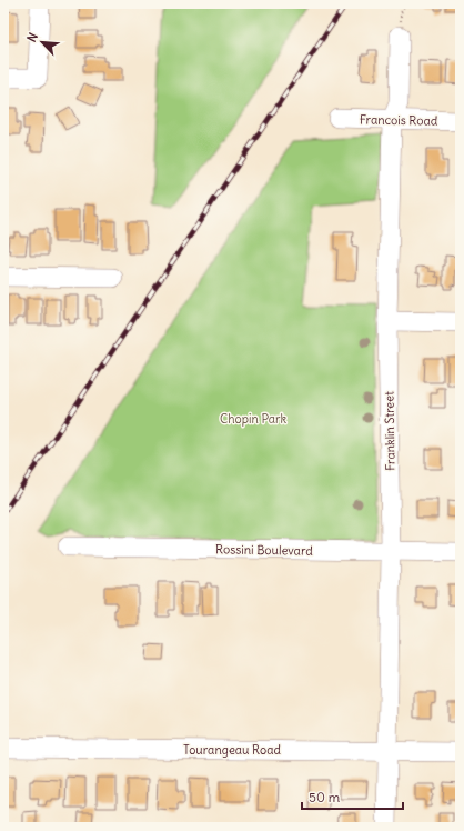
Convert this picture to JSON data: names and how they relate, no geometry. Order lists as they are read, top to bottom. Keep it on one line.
{"streets":{"street":["Francois Road","Franklin Street","Rossini Boulevard","Tourangeau Road"]},"crossings":[["Francois Road","Franklin Street"],["Franklin Street","Rossini Boulevard"],["Franklin Street","Tourangeau Road"]],"parks":["Chopin Park"],"scale_bar":"50 m","north":"top left"}
